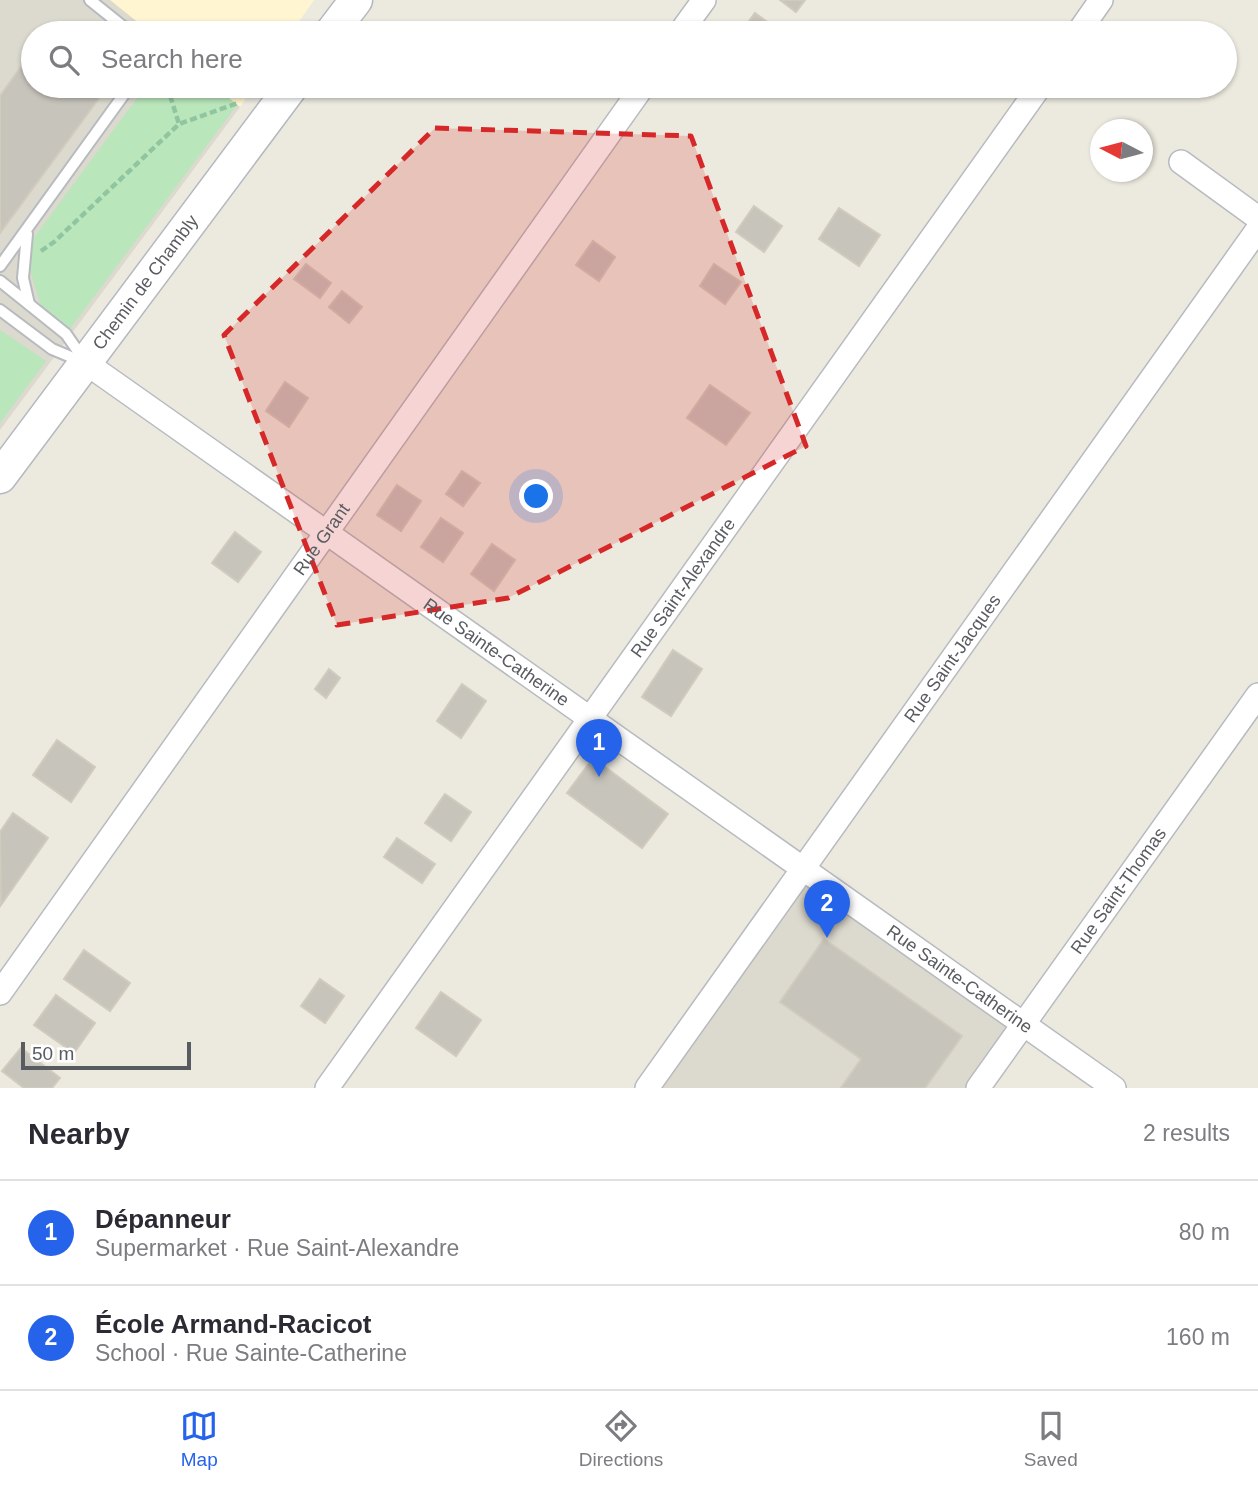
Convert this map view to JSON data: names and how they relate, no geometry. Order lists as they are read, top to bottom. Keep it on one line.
{"streets":{"main road":["Chemin de Chambly"],"street":["Rue Grant","Rue Saint-Alexandre","Rue Sainte-Catherine","Rue Saint-Jacques","Rue Saint-Thomas"]},"crossings":[["Chemin de Chambly","Rue Sainte-Catherine"],["Rue Grant","Rue Sainte-Catherine"],["Rue Saint-Alexandre","Rue Sainte-Catherine"],["Rue Sainte-Catherine","Rue Saint-Jacques"],["Rue Sainte-Catherine","Rue Saint-Thomas"]],"scale_bar":"50 m","north":"left","page":{"search":"Search here","pins":["1","2"],"scale":"50 m","heading":["Nearby","2 results"],"list":[{"mark":"1","name":"Dépanneur","note":"Supermarket · Rue Saint-Alexandre","value":"80 m"},{"mark":"2","name":"École Armand-Racicot","note":"School · Rue Sainte-Catherine","value":"160 m"}],"nav":["Map","Directions","Saved"]}}
